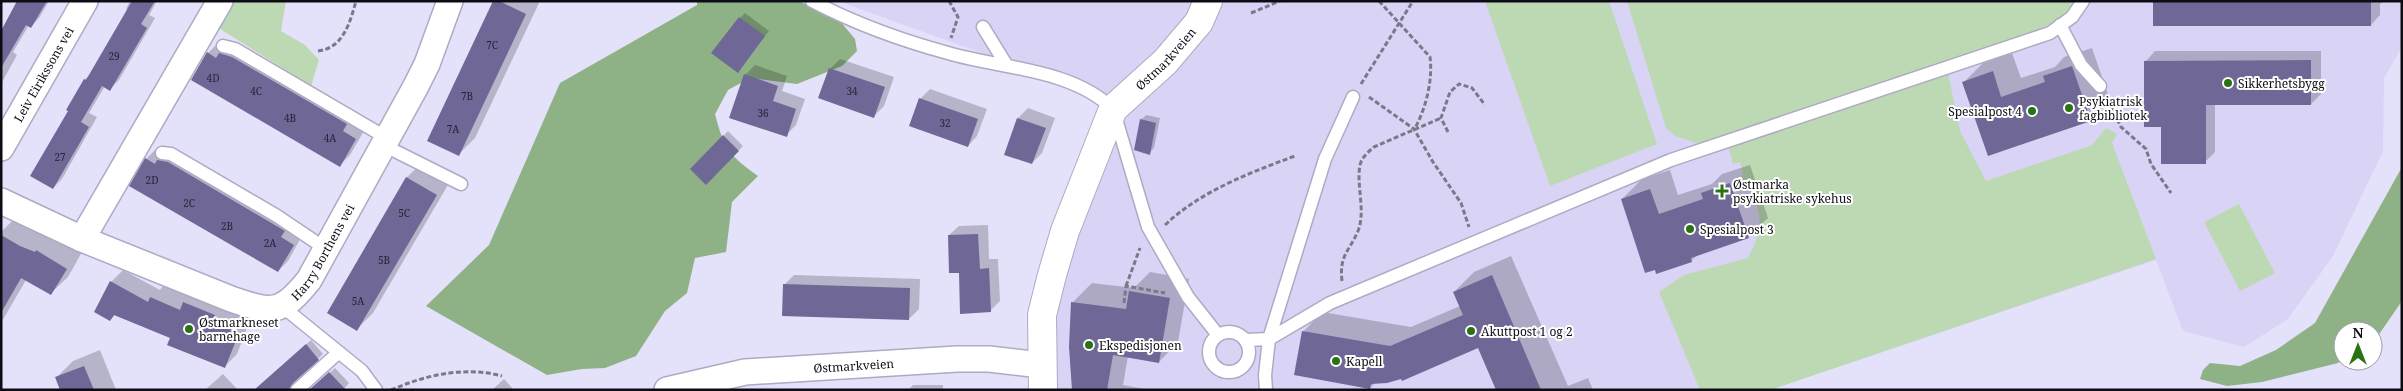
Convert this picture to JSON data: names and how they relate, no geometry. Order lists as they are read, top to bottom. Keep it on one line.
{"streets":{"street":["Østmarkveien","Leiv Eirikssons vei","Harry Borthens vei"]},"places":{"other":["Sikkerhetsbygg","Psykiatrisk fagbibliotek","Spesialpost 4","Spesialpost 3","Østmarkneset barnehage","Akuttpost 1 og 2","Ekspedisjonen","Kapell"],"health":["Østmarka psykiatriske sykehus"]},"house_numbers":["7C","29","4D","4C","34","7B","36","4B","32","7A","4A","27","2D","2C","5C","2B","2A","5B","5A"],"north":"top"}
